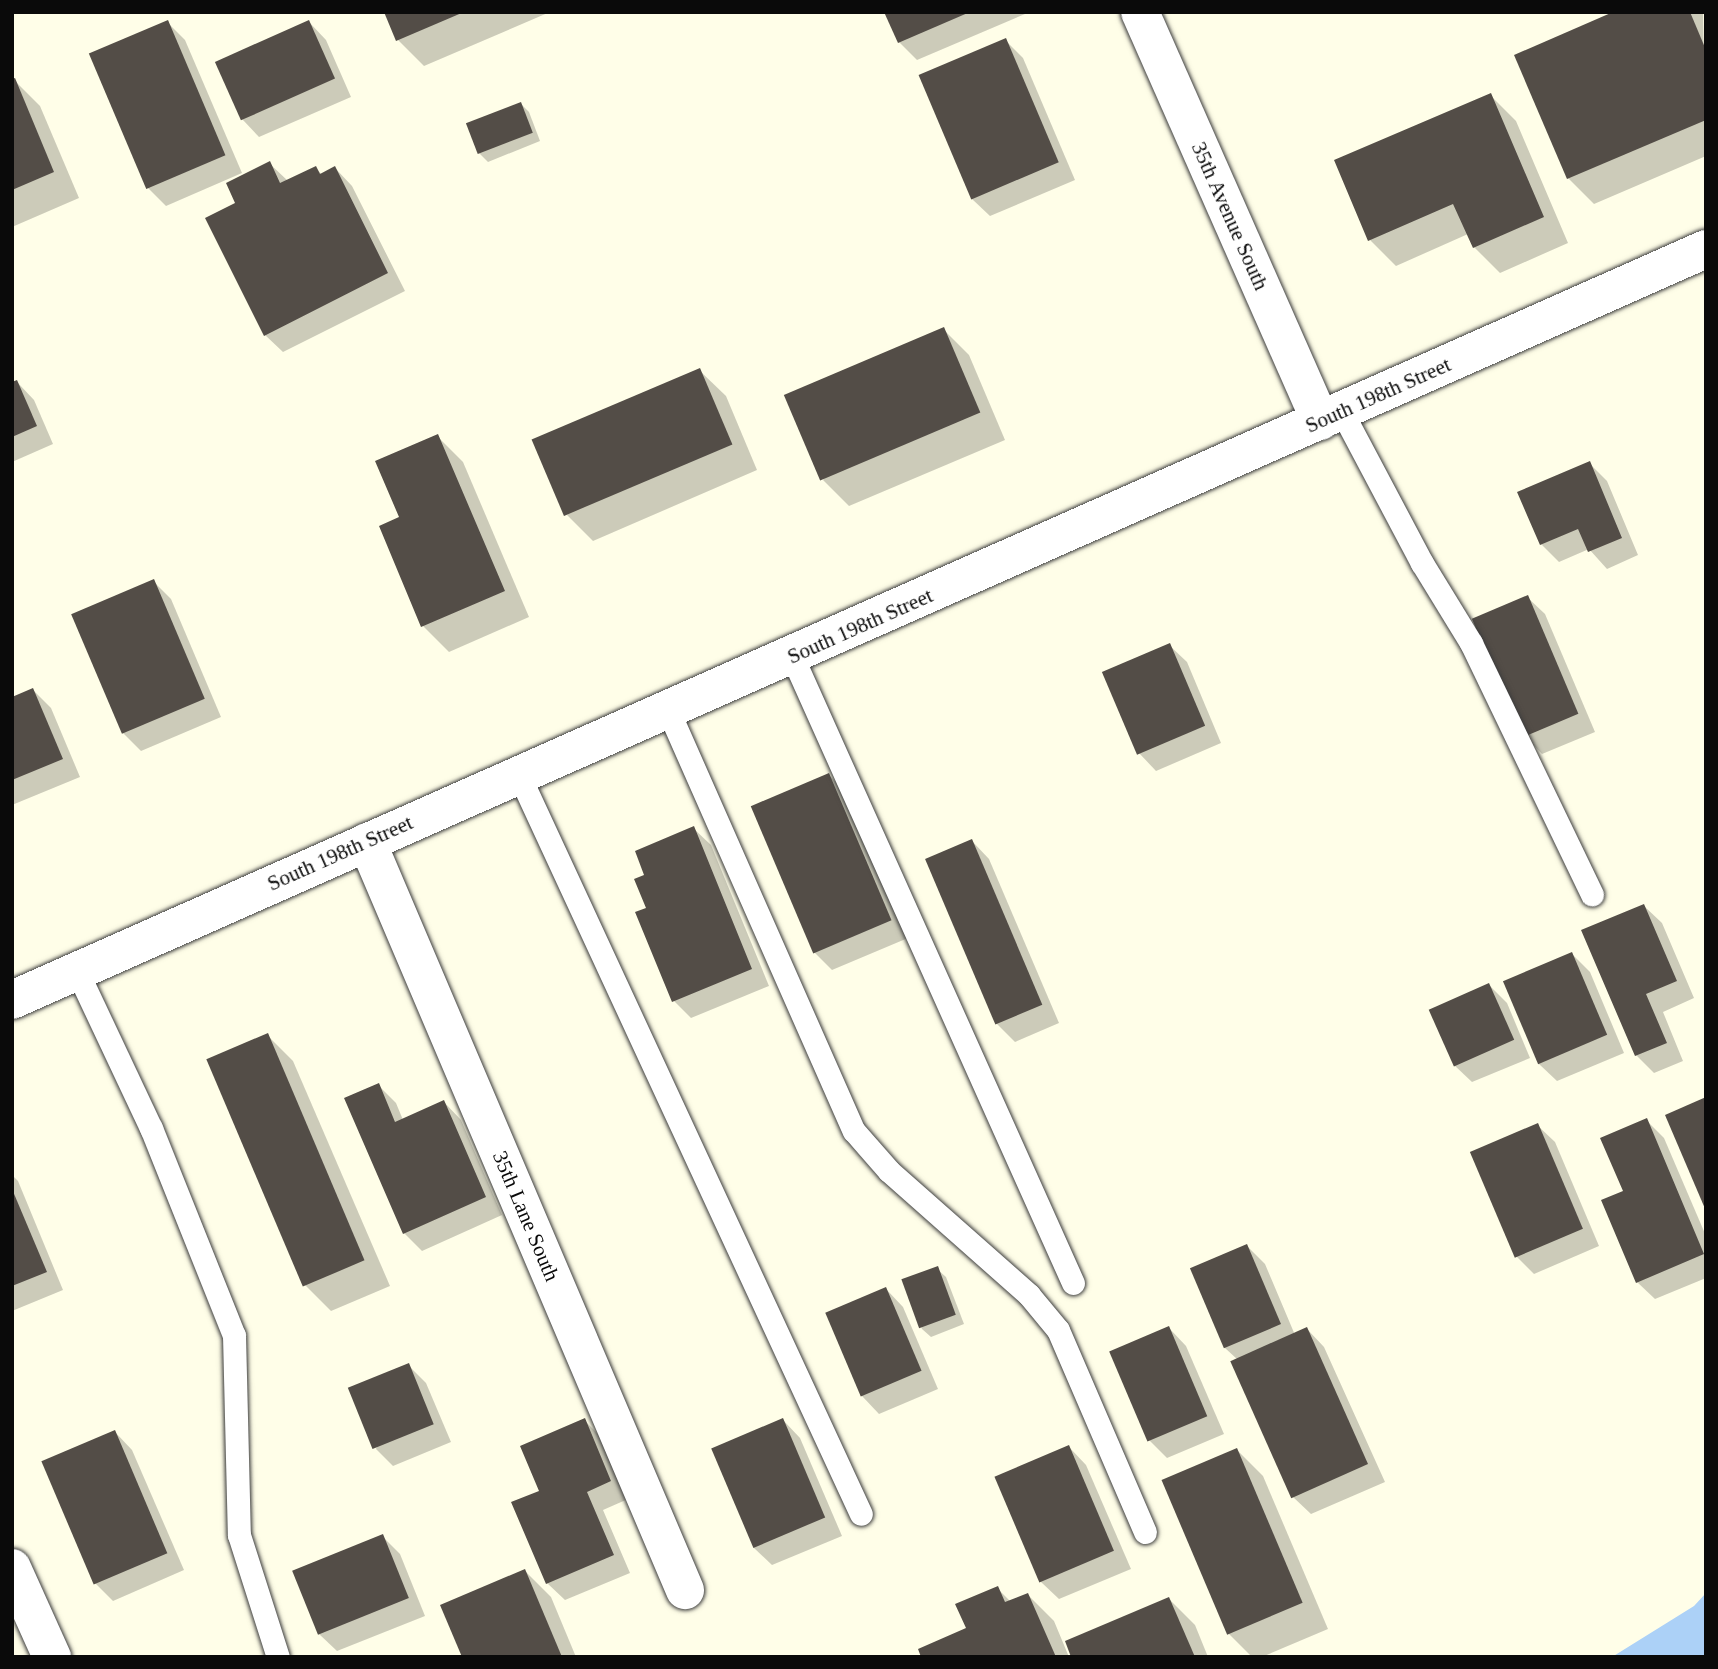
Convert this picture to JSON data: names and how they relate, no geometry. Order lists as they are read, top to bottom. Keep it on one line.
{"streets":{"street":["35th Avenue South","South 198th Street","35th Lane South"]},"crossings":[["35th Avenue South","South 198th Street"],["South 198th Street","35th Lane South"]]}
